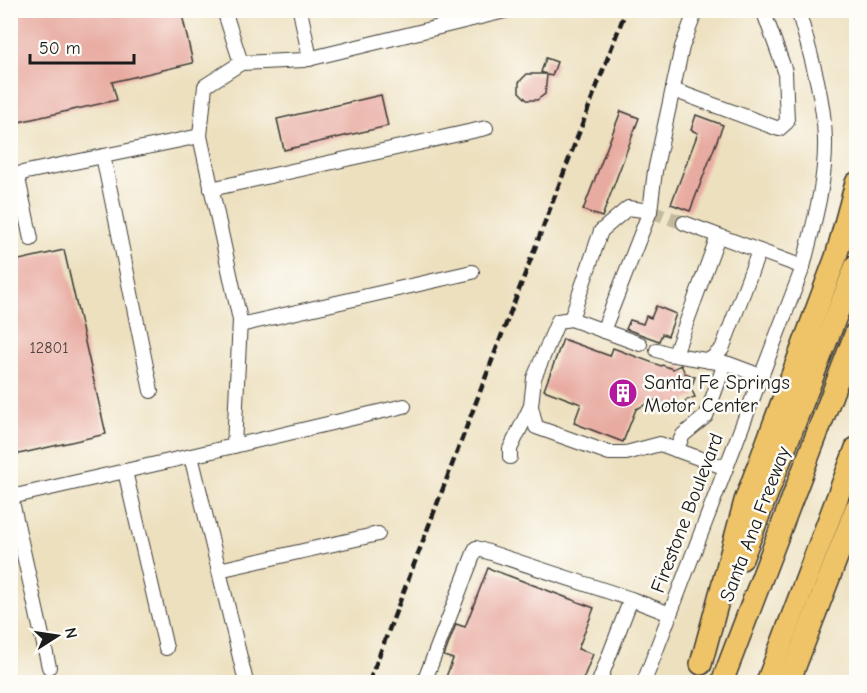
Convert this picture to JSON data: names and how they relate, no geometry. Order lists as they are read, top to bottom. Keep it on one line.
{"streets":{"highway":["Santa Ana Freeway"],"street":["Firestone Boulevard"]},"places":{"building":["Santa Fe Springs Motor Center"]},"house_numbers":["12801"],"scale_bar":"50 m","north":"right"}
